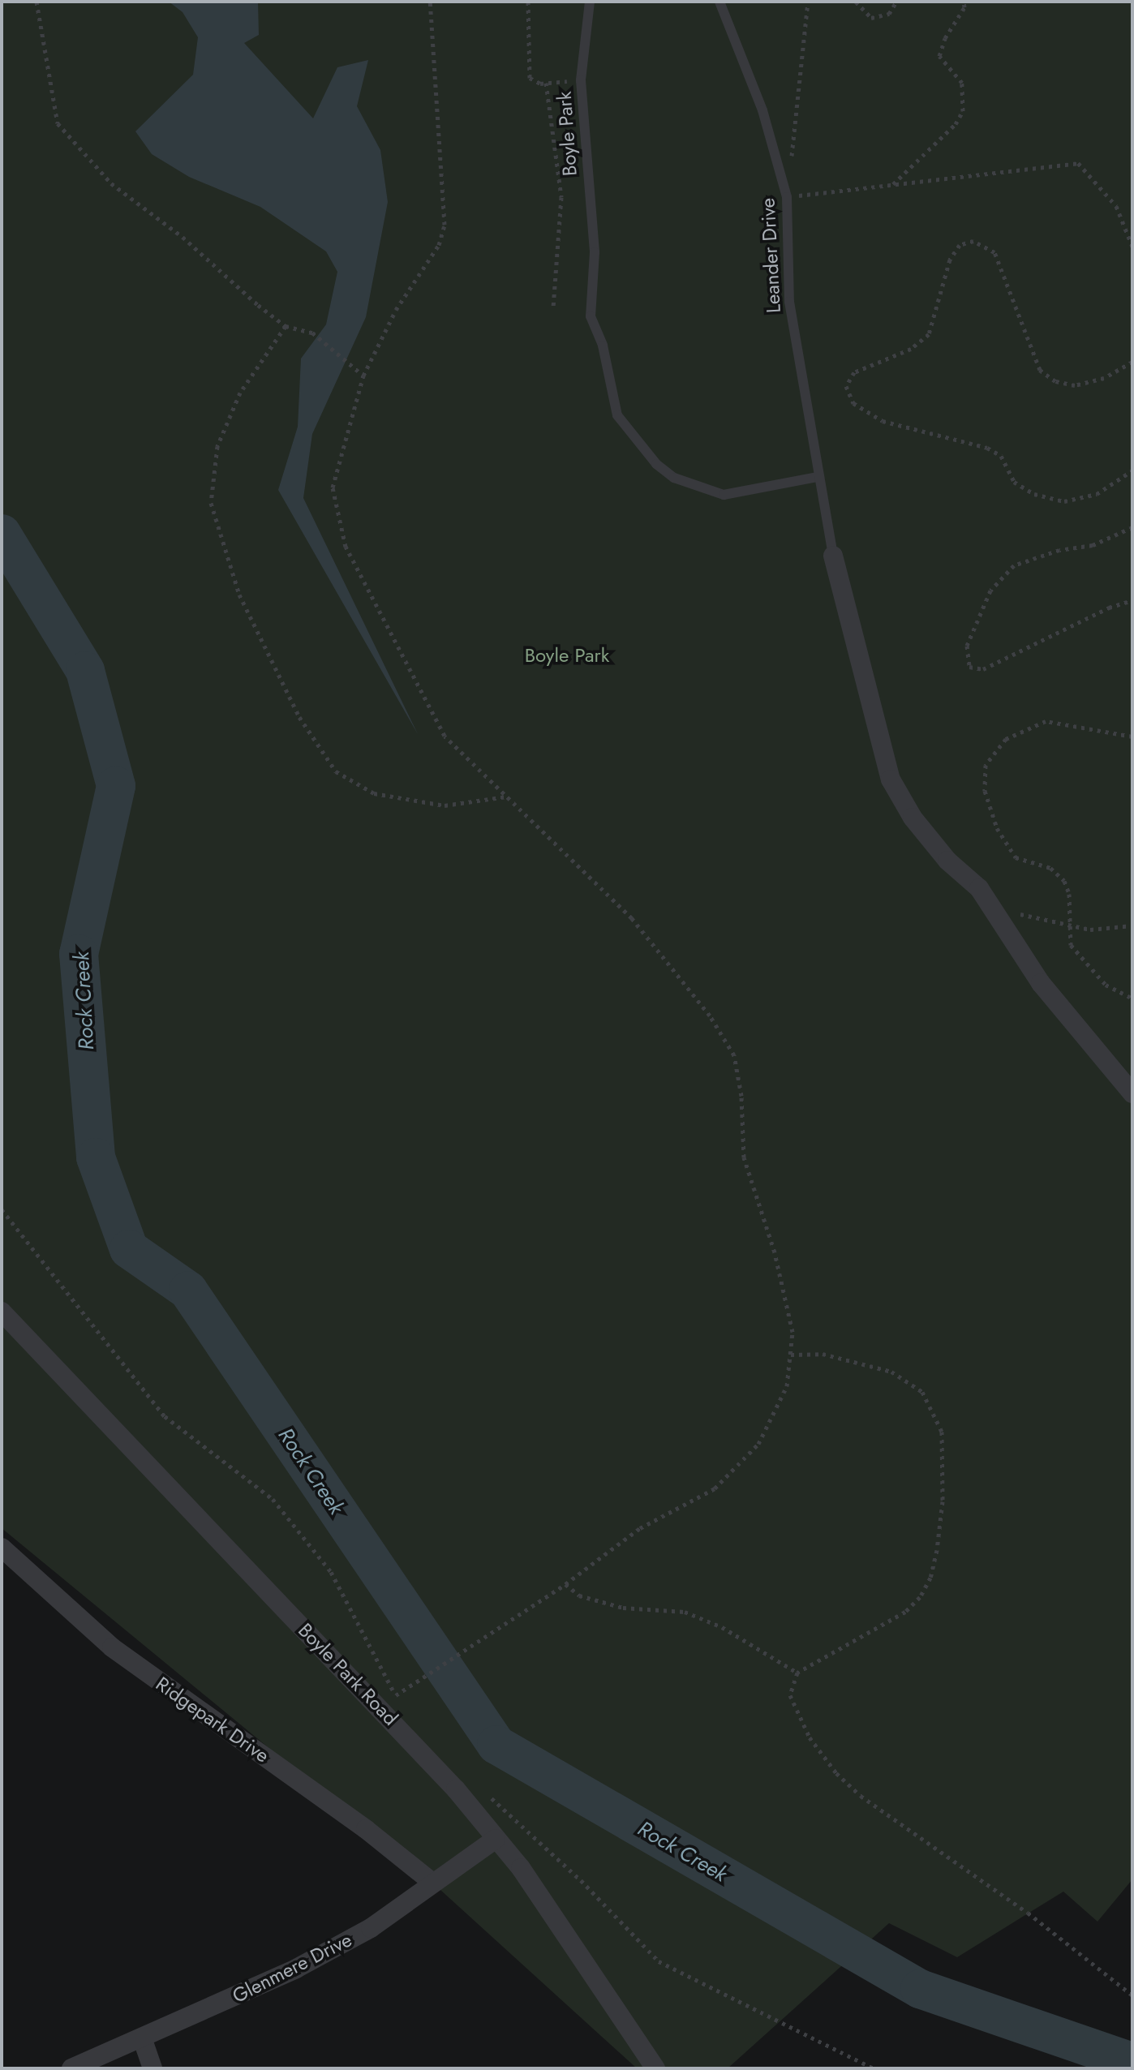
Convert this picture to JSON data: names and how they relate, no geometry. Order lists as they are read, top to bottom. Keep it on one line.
{"streets":{"street":["Boyle Park Road","Ridgepark Drive","Glenmere Drive"],"lane":["Boyle Park","Leander Drive"]},"crossings":[["Boyle Park","Leander Drive"],["Boyle Park Road","Glenmere Drive"],["Ridgepark Drive","Glenmere Drive"]],"water":["Rock Creek"],"parks":["Boyle Park"]}
